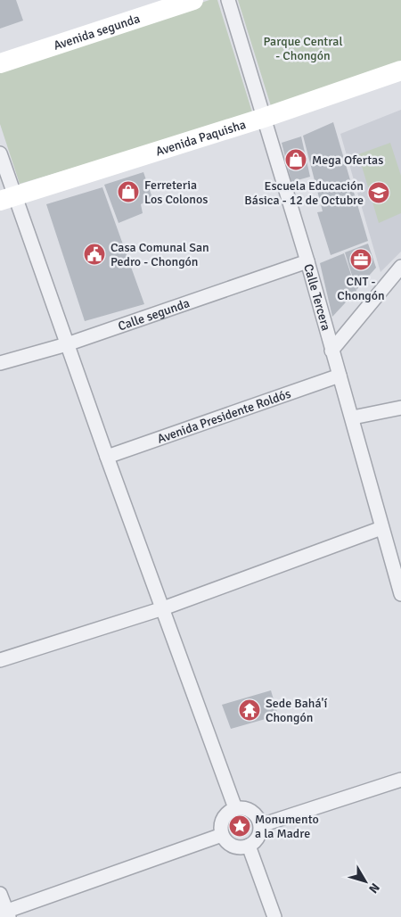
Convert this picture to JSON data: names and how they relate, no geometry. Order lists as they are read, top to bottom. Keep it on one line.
{"streets":{"main road":["Avenida segunda","Avenida Paquisha"],"street":["Calle Tercera","Calle segunda","Avenida Presidente Roldós"]},"crossings":[["Avenida Paquisha","Calle Tercera"],["Calle Tercera","Calle segunda"],["Calle Tercera","Avenida Presidente Roldós"]],"parks":["Parque Central - Chongón"],"places":{"shop":["Mega Ofertas","Ferreteria Los Colonos"],"school or university":["Escuela Educación Básica - 12 de Octubre"],"public building":["Casa Comunal San Pedro - Chongón"],"office":["CNT - Chongón"],"temple":["Sede Bahá'í Chongón"],"place":["Monumento a la Madre"]},"north":"bottom right"}
